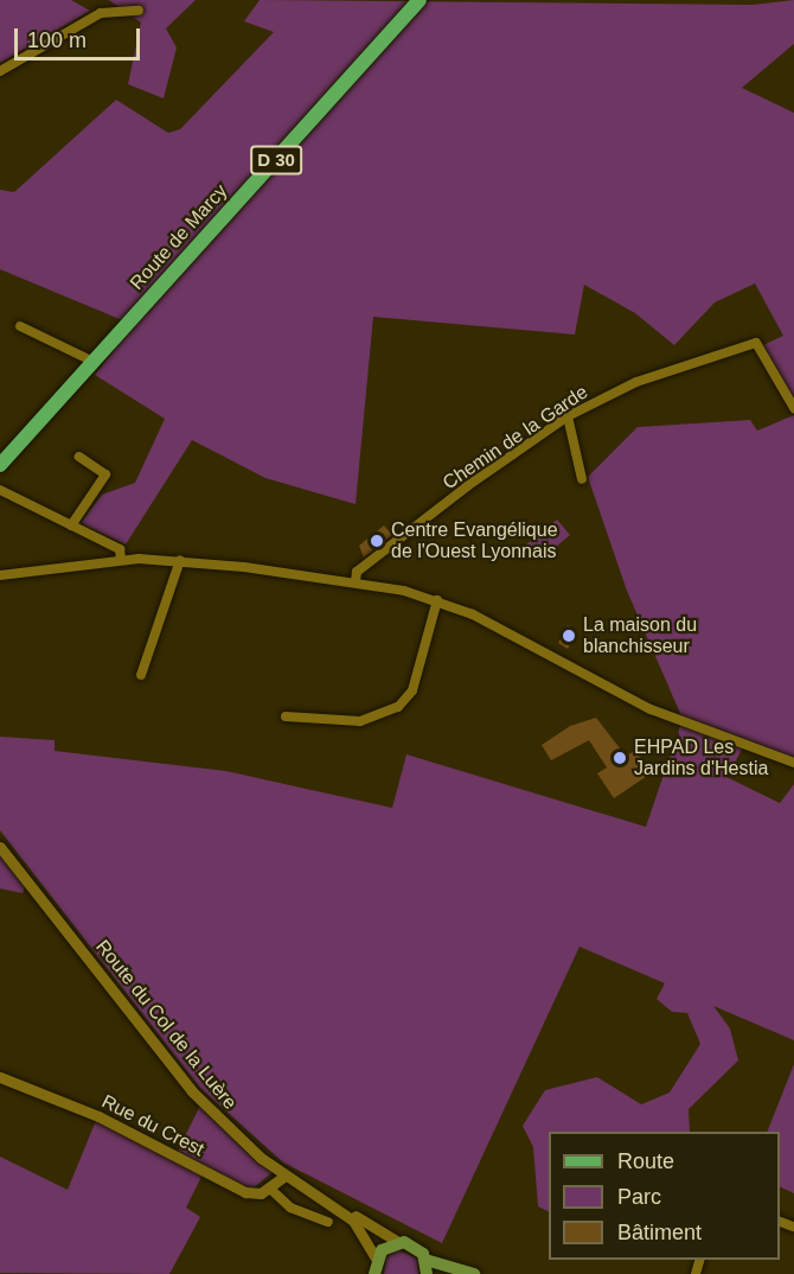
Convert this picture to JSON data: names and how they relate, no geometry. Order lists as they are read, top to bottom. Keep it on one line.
{"streets":{"main road":["D 30","Route de Marcy"],"street":["Chemin de la Garde","Route du Col de la Luère","Rue du Crest"]},"places":["Centre Evangélique de l'Ouest Lyonnais","La maison du blanchisseur","EHPAD Les Jardins d'Hestia"],"legend":["Route","Parc","Bâtiment"],"scale_bar":"100 m"}
